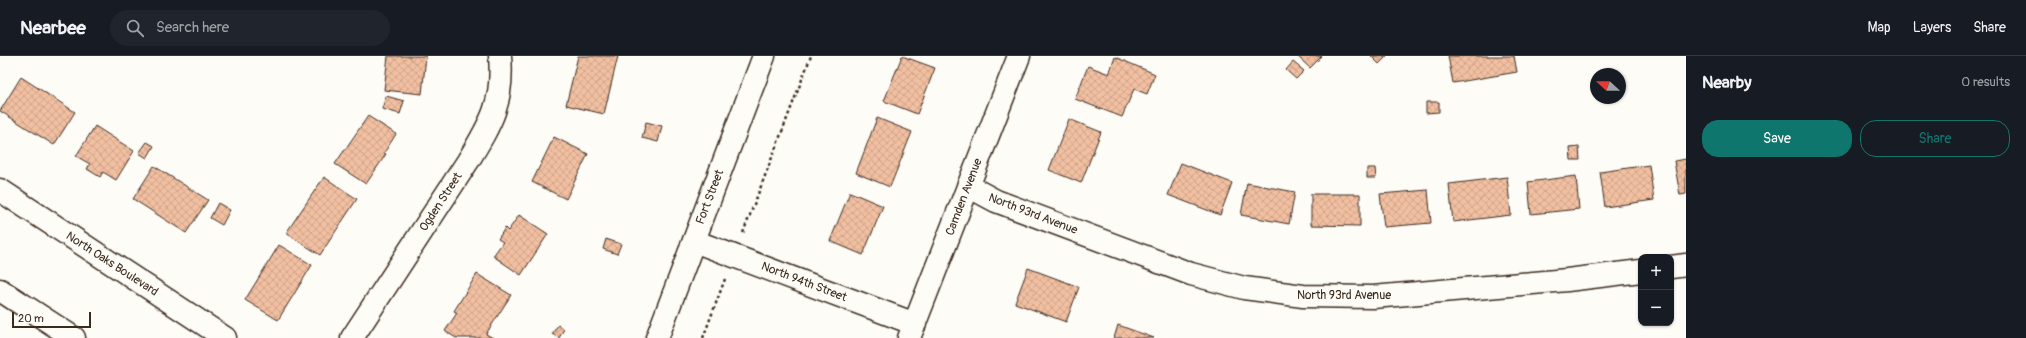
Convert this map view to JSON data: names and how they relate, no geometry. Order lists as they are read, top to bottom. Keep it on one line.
{"streets":{"street":["Fort Street","Camden Avenue","Ogden Street","North 93rd Avenue","North Oaks Boulevard","North 94th Street"]},"crossings":[["Fort Street","North 94th Street"],["Camden Avenue","North 93rd Avenue"],["Camden Avenue","North 94th Street"]],"scale_bar":"20 m","north":"left","page":{"header":"Nearbee","search":"Search here","nav":["Map","Layers","Share"],"heading":["Nearby","0 results"],"buttons":["Save","Share"],"map_buttons":["+","−"],"scale":"20 m"}}
